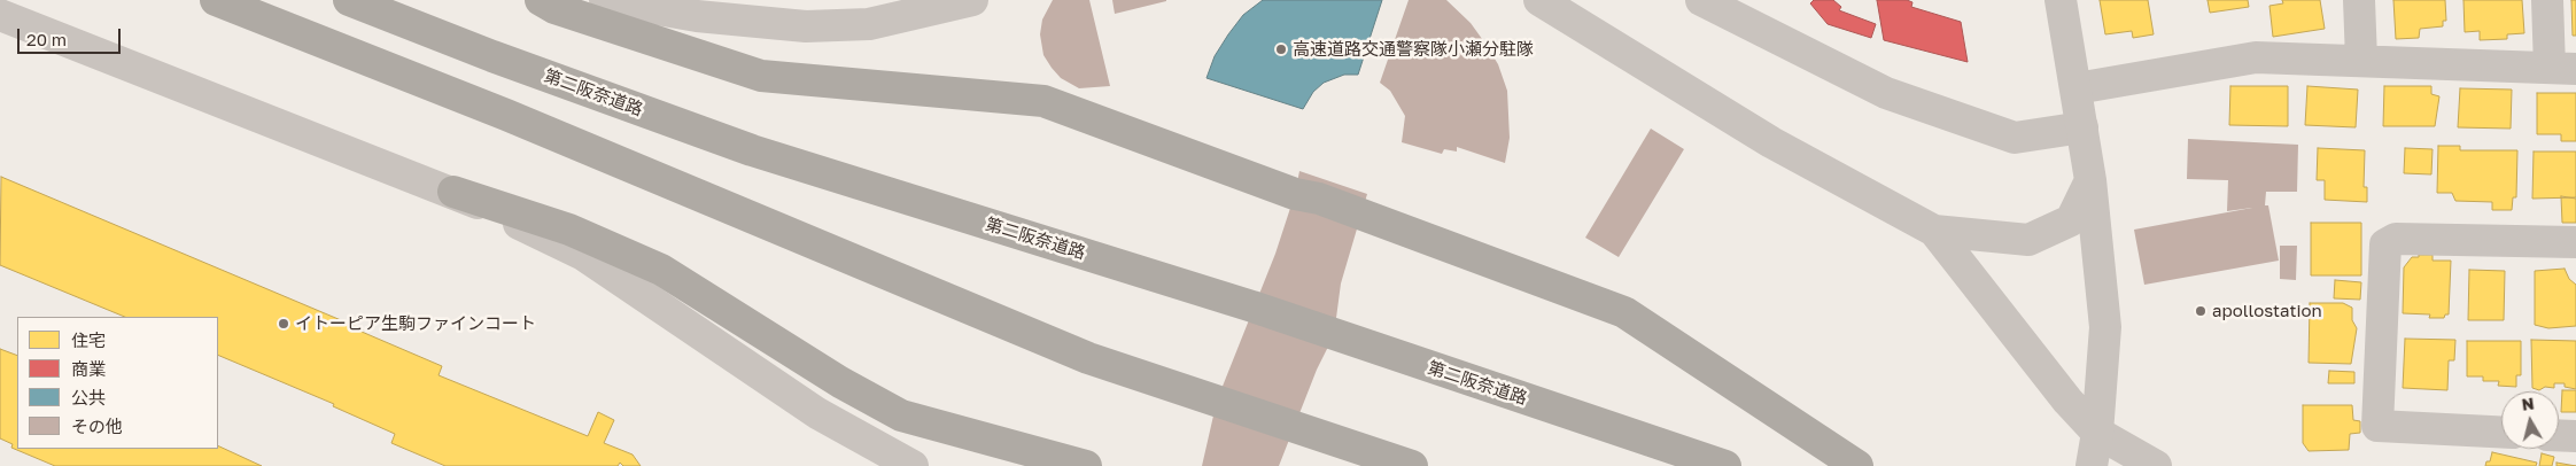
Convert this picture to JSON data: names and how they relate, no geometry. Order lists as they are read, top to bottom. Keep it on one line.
{"streets":{"highway":["第二阪奈道路"]},"places":["高速道路交通警察隊小瀬分駐隊","apollostation","イトーピア生駒ファインコート"],"legend":["住宅","商業","公共","その他"],"scale_bar":"20 m","north":"top"}
